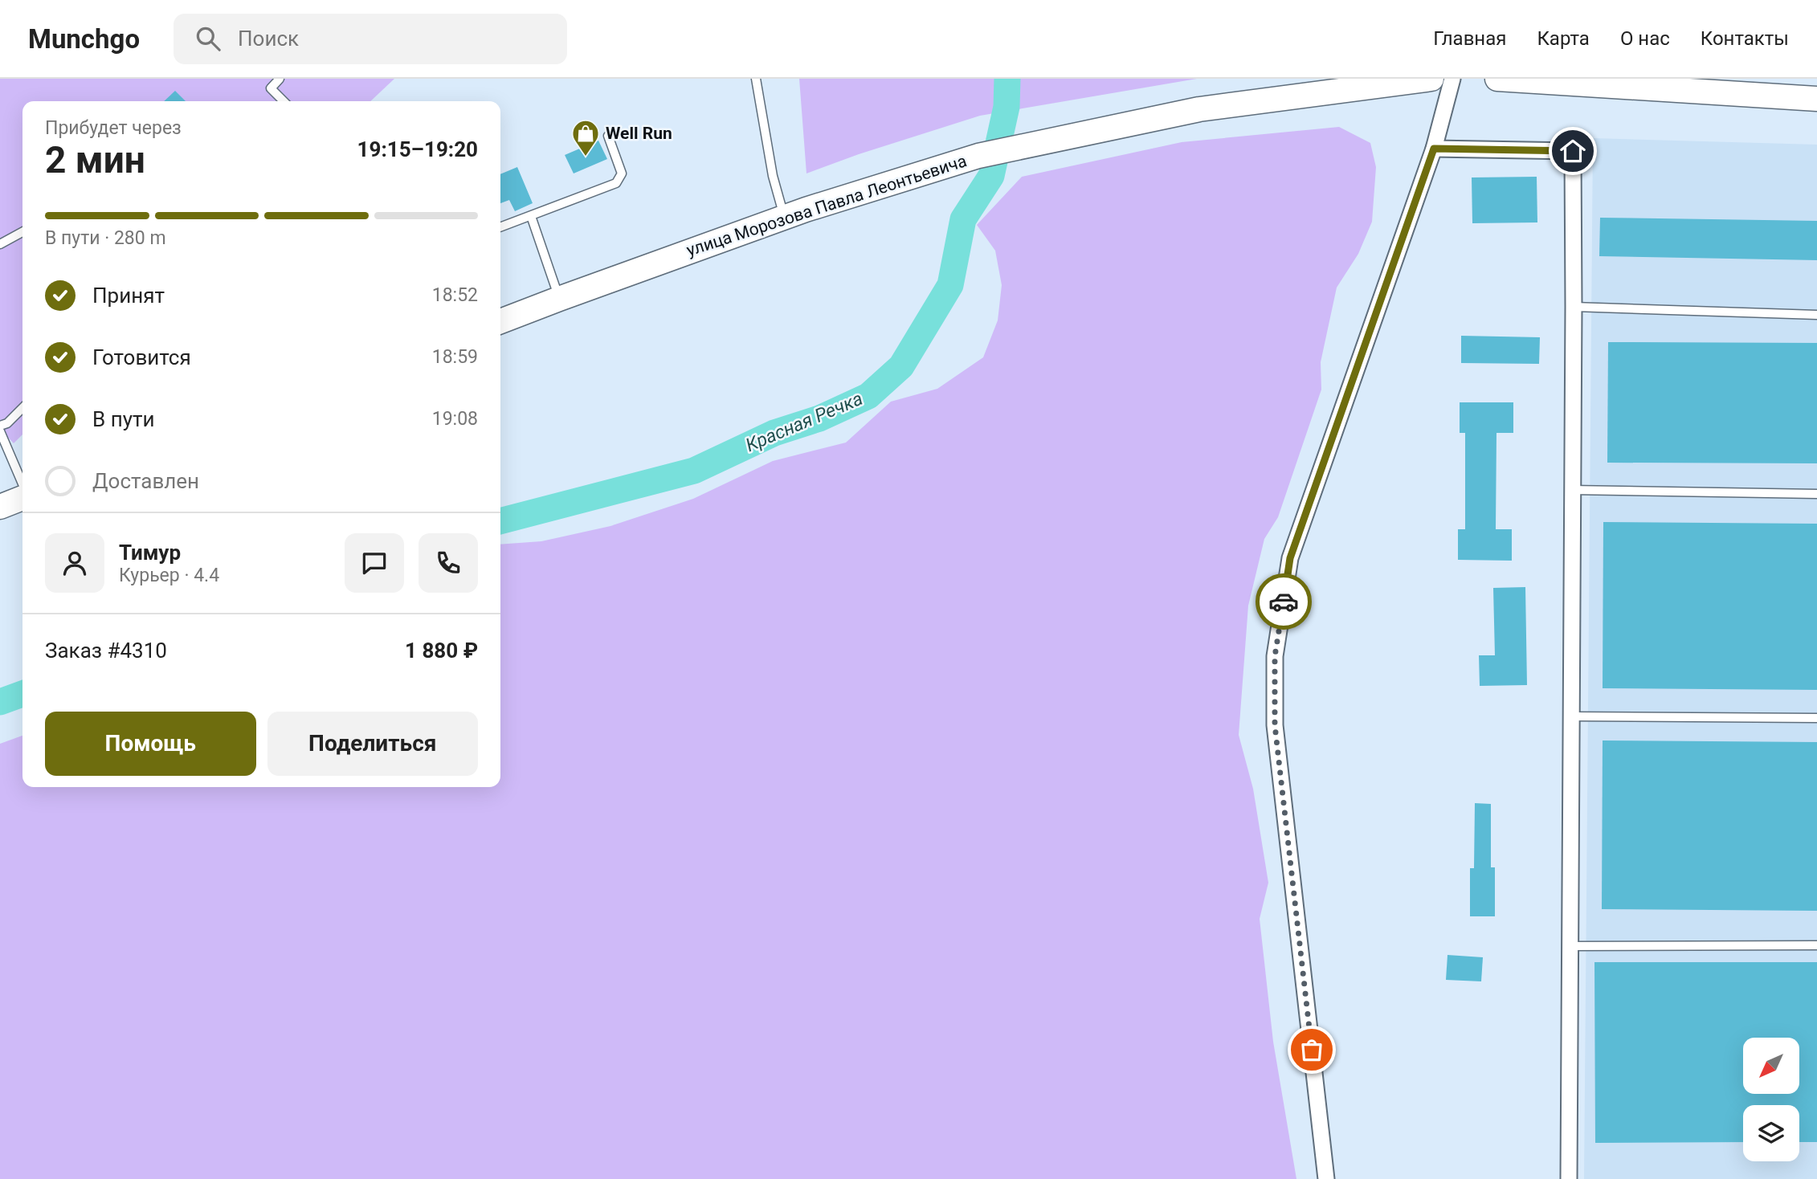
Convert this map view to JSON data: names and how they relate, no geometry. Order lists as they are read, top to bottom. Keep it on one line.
{"streets":{"main road":["улица Морозова Павла Леонтьевича"]},"water":["Красная Речка"],"places":{"shop":["Well Run"]},"north":"bottom left","page":{"header":"Munchgo","search":"Поиск","nav":["Главная","Карта","О нас","Контакты"],"heading":["2 мин","Прибудет через","19:15–19:20"],"panel":["Тимур","Курьер · 4.4","Заказ #4310","1 880 ₽"],"bar":"В пути · 280 m","list":[["Принят","18:52"],["Готовится","18:59"],["В пути","19:08"],"Доставлен"],"buttons":["Помощь","Поделиться"]}}
